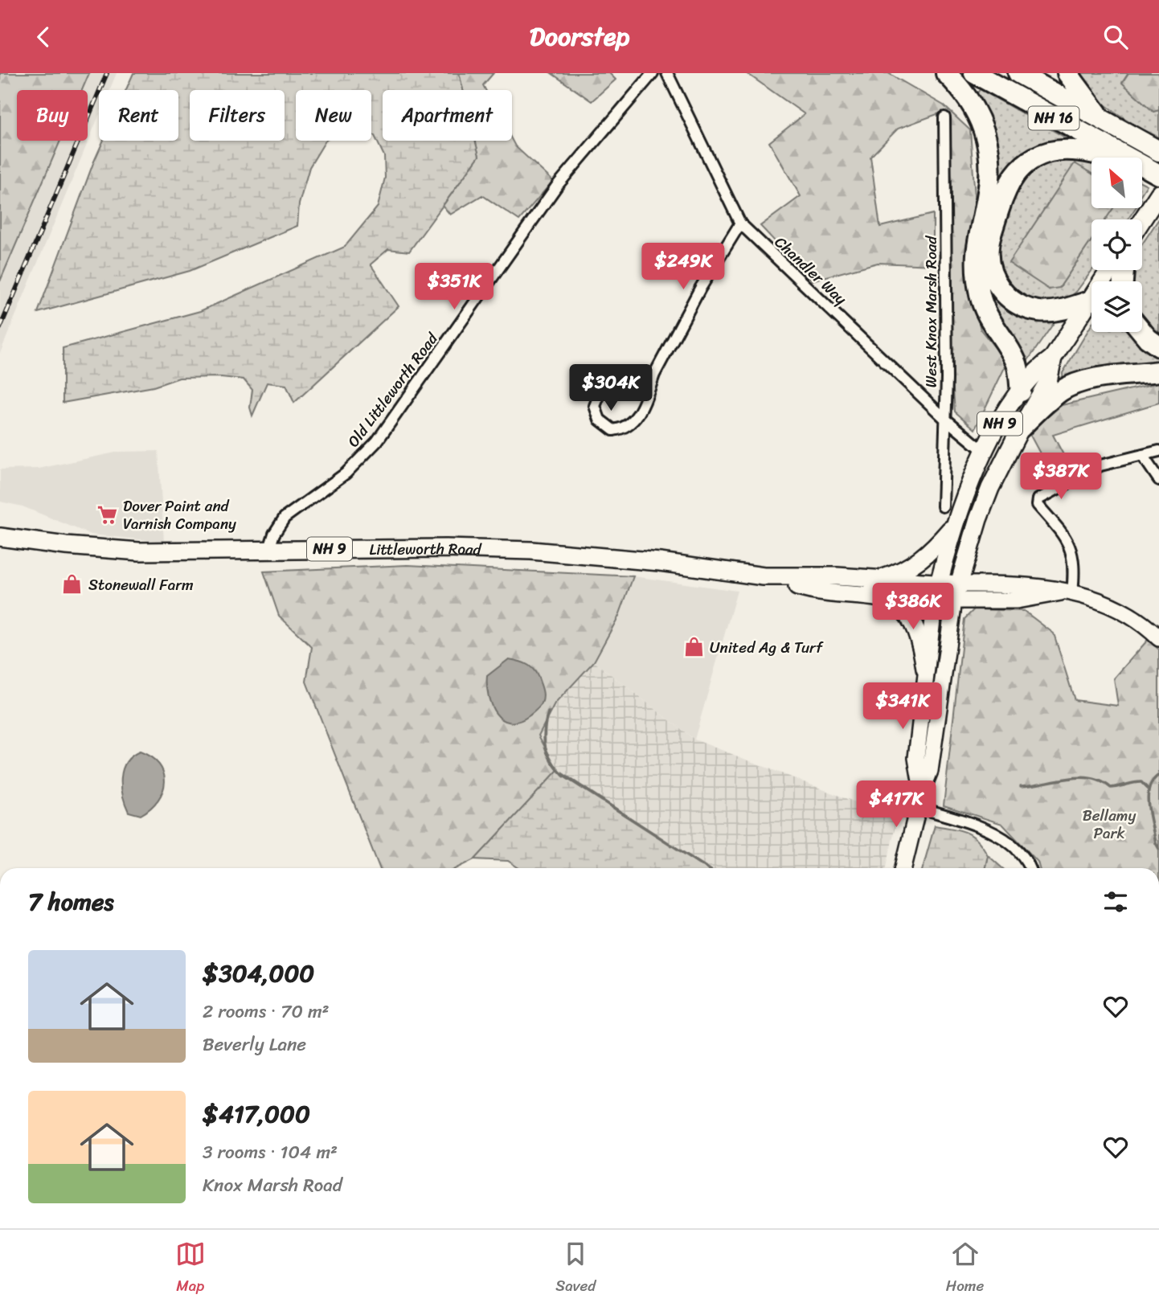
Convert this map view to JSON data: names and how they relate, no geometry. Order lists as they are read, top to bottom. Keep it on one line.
{"streets":{"highway":["NH 16"],"main road":["NH 9","Littleworth Road"],"street":["Chandler Way","West Knox Marsh Road","Old Littleworth Road"]},"crossings":[["Chandler Way","West Knox Marsh Road"],["Chandler Way","NH 9"],["Old Littleworth Road","Littleworth Road"],["NH 9","Littleworth Road"]],"parks":["Bellamy Park"],"places":{"supermarket":["Dover Paint and Varnish Company"],"shop":["Stonewall Farm","United Ag & Turf"]},"north":"top left","page":{"header":"Doorstep","chip":["Buy","Rent","Filters","New","Apartment"],"price":["$249K","$351K","$304K","$387K","$386K","$341K","$417K"],"heading":"7 homes","list":[{"name":"$304,000","note":"2 rooms · 70 m² · Beverly Lane"},{"name":"$417,000","note":"3 rooms · 104 m² · Knox Marsh Road"}],"tabs":["Map","Saved","Home"]}}
